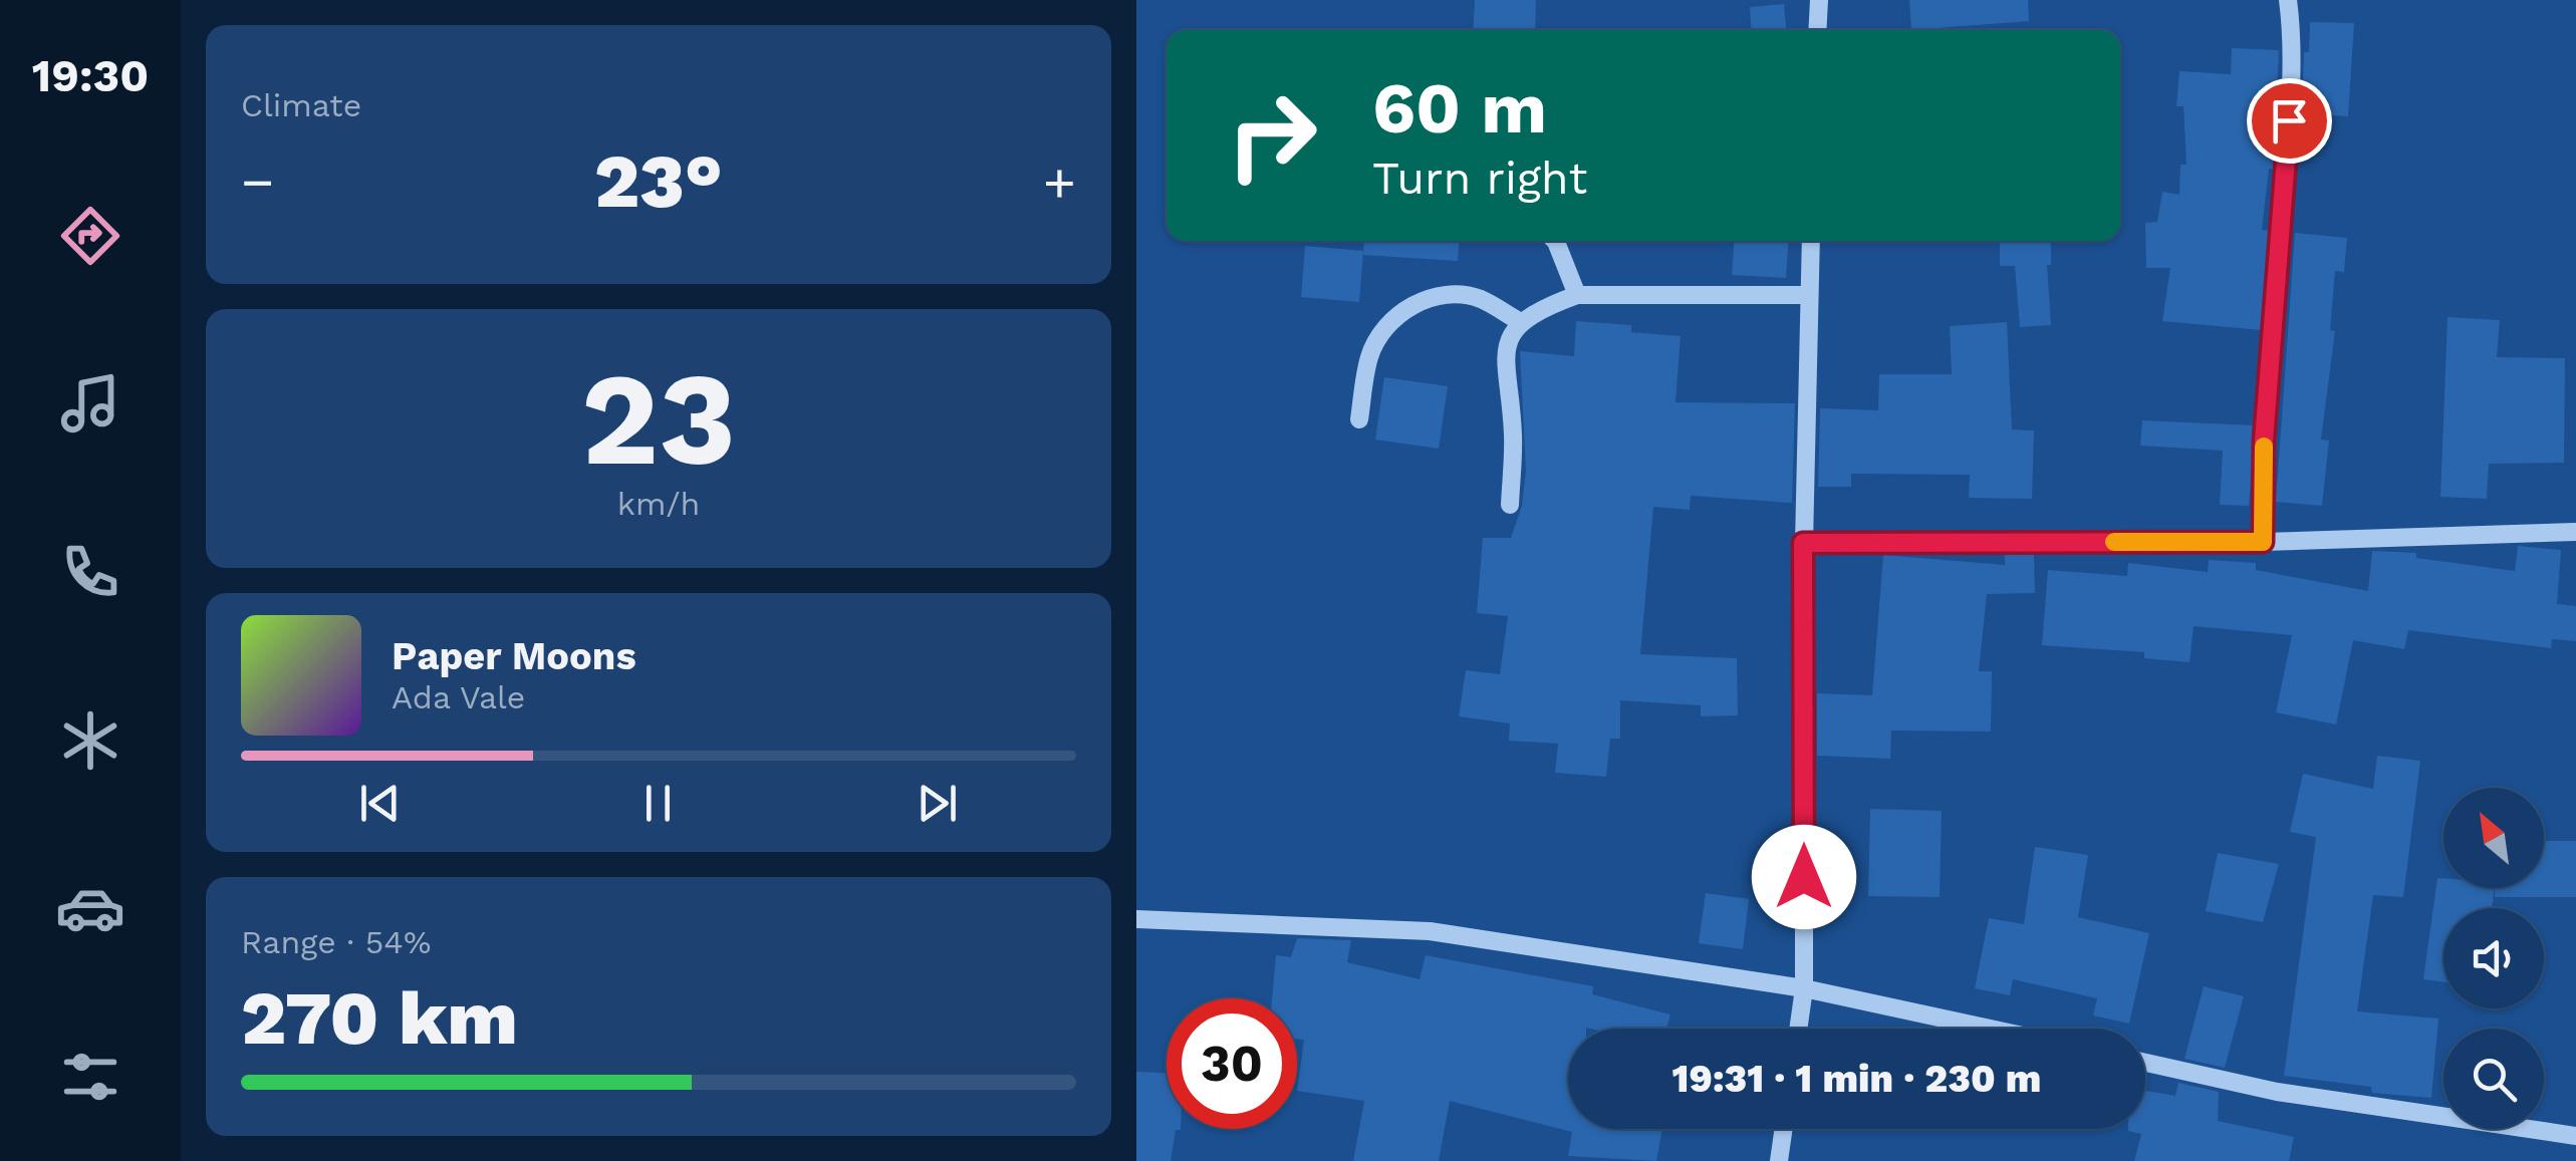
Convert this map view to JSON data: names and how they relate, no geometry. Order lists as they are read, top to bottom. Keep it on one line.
{"north":"top left","page":{"tabs":"19:30","tile":["Climate",["23","km/h"],["Range · 54%","270 km"]],"turn":["60 m","Turn right"],"heat":["−","23°","+"],"song":["Paper Moons","Ada Vale"],"limit":"30","trip":"19:31 · 1 min · 230 m"}}
